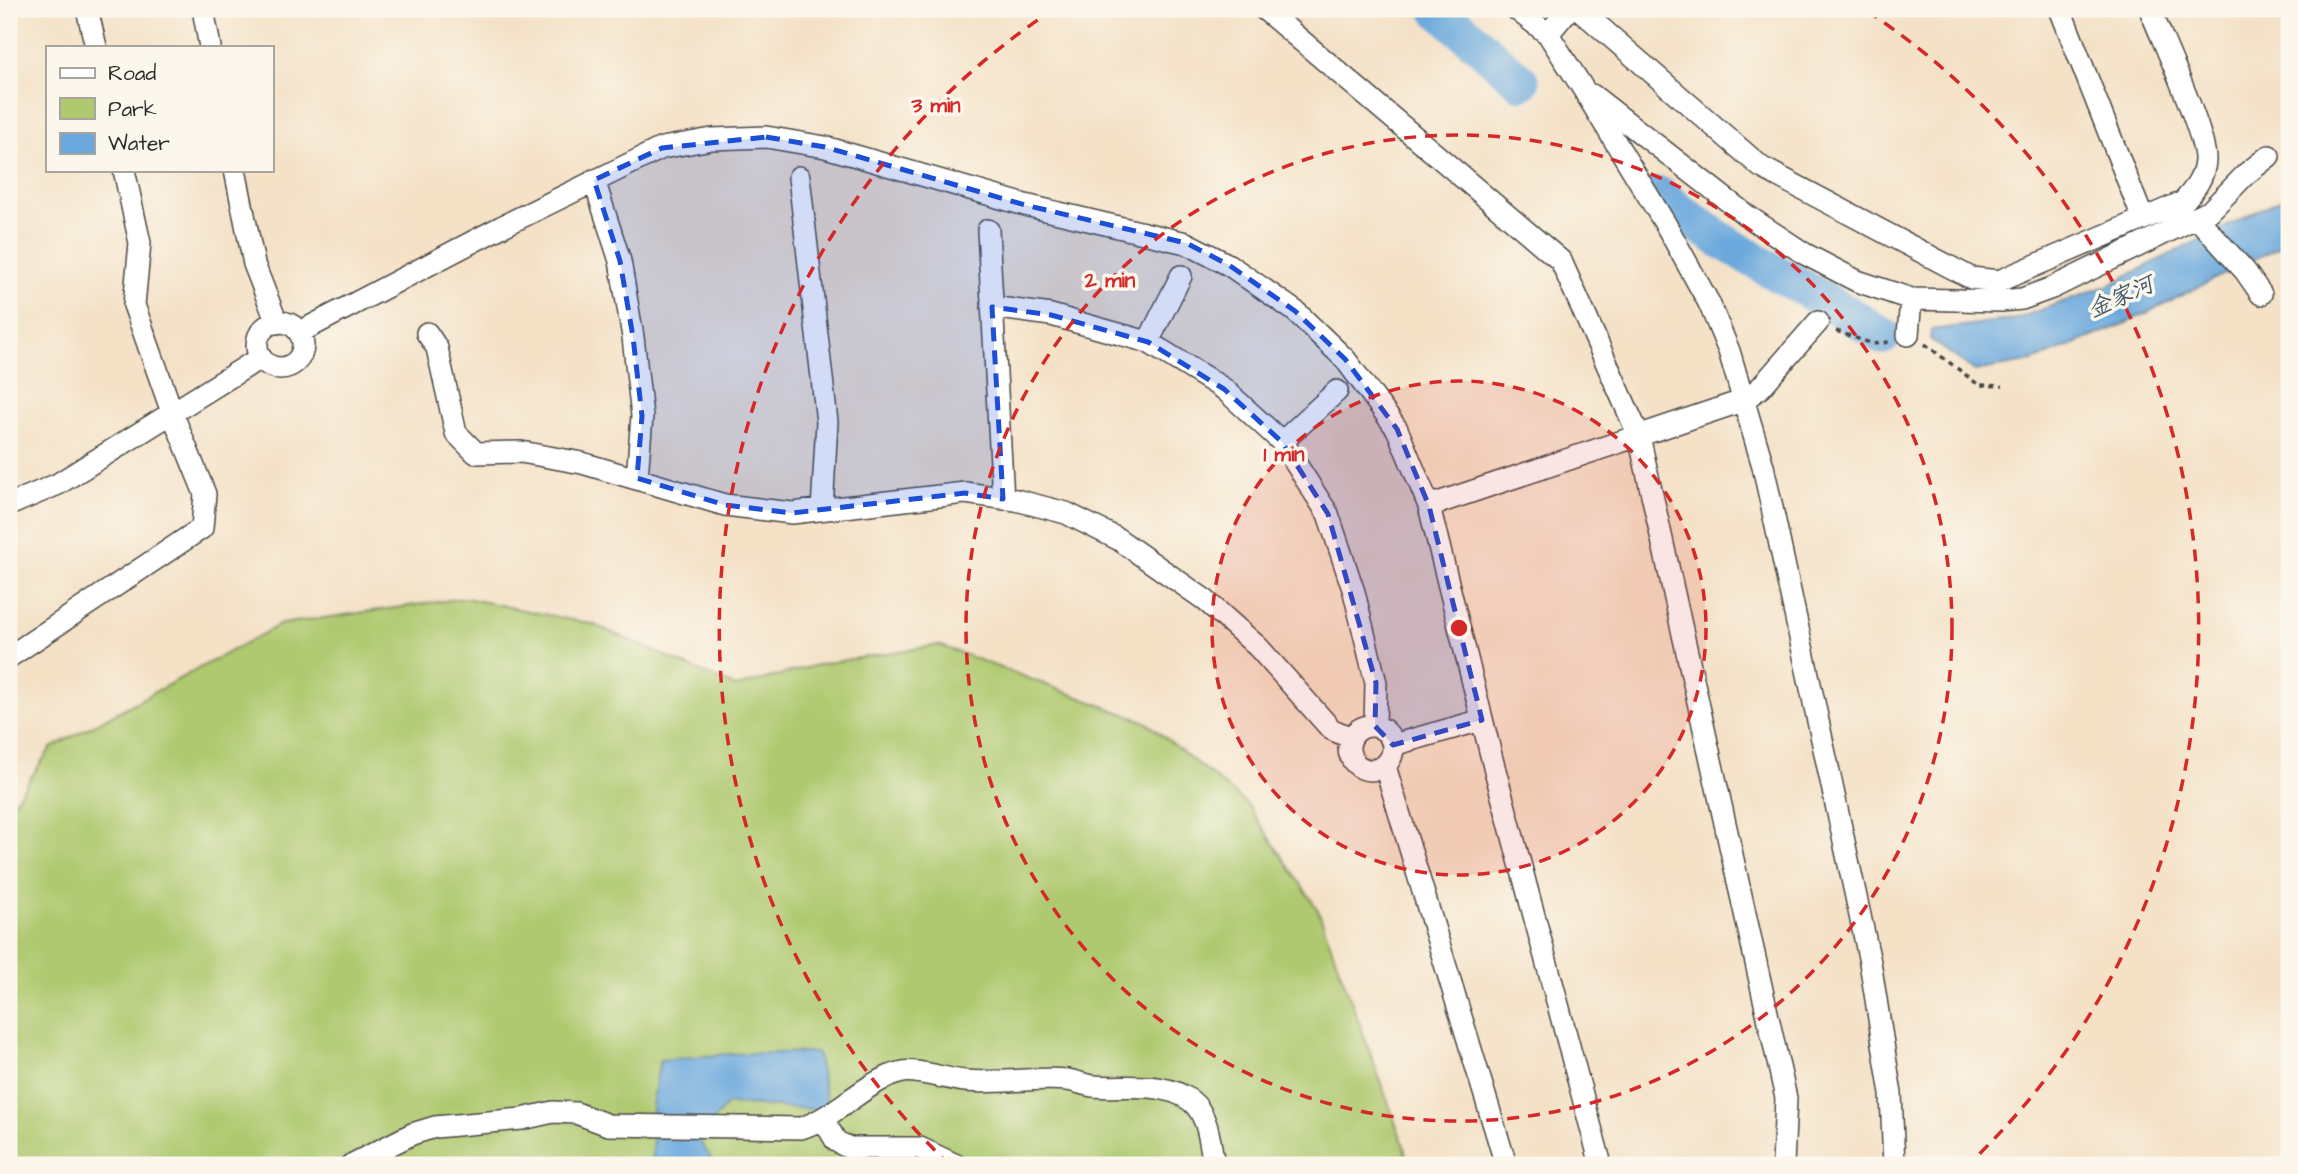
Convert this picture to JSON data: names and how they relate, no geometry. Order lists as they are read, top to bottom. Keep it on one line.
{"water":["金家河"],"legend":["Road","Park","Water"],"rings":["3 min","2 min","1 min"]}
